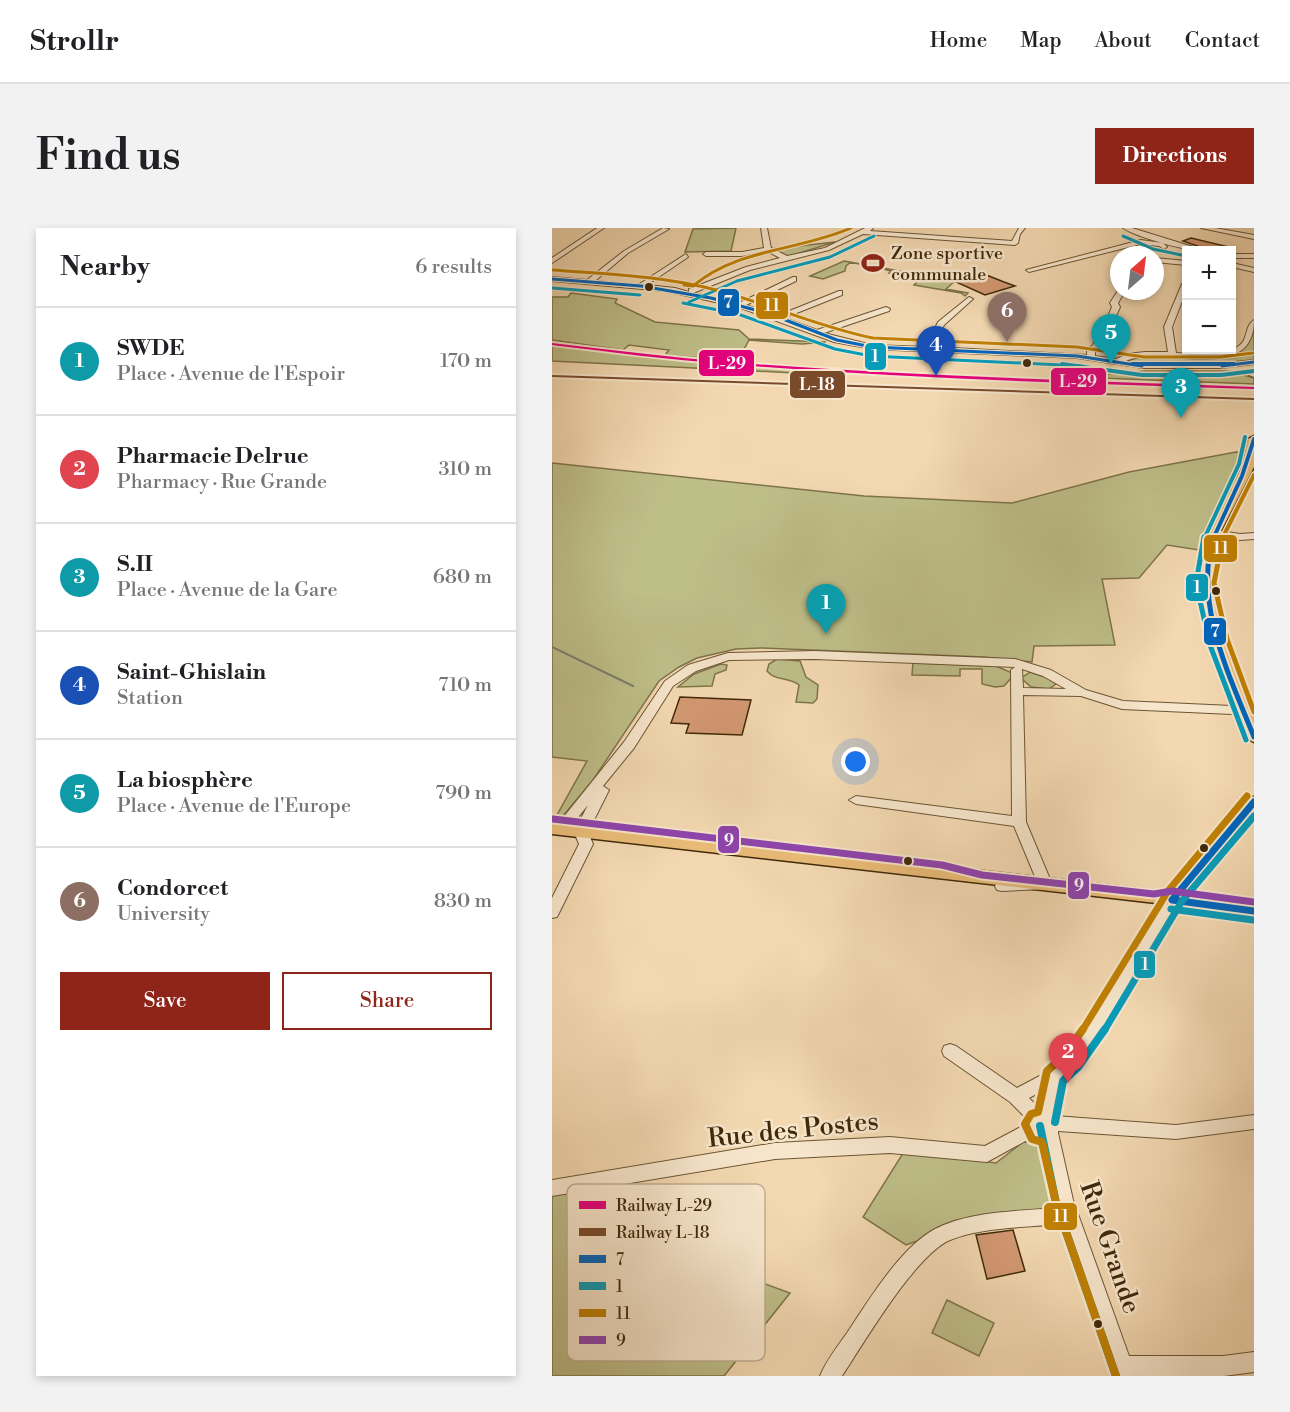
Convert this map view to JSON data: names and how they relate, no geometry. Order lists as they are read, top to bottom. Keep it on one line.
{"streets":{"street":["Rue des Postes","Rue Grande"]},"crossings":[["Rue des Postes","Rue Grande"]],"places":{"sports":["Zone sportive communale"]},"lines":["transit line 11","transit line 1","transit line 7","rail line L-29","rail line L-18","transit line 9"],"legend":["Railway L-29","Railway L-18","7","1","11","9"],"north":"top right","page":{"header":"Strollr","nav":["Home","Map","About","Contact"],"buttons":["Directions",["Save","Share"]],"title":"Find us","heading":["Nearby","6 results"],"map_buttons":["+","−"],"pins":["6","5","4","3","1","2"],"list":[{"mark":"1","name":"SWDE","note":"Place · Avenue de l'Espoir","value":"170 m"},{"mark":"2","name":"Pharmacie Delrue","note":"Pharmacy · Rue Grande","value":"310 m"},{"mark":"3","name":"S.II","note":"Place · Avenue de la Gare","value":"680 m"},{"mark":"4","name":"Saint-Ghislain","note":"Station","value":"710 m"},{"mark":"5","name":"La biosphère","note":"Place · Avenue de l'Europe","value":"790 m"},{"mark":"6","name":"Condorcet","note":"University","value":"830 m"}]}}
